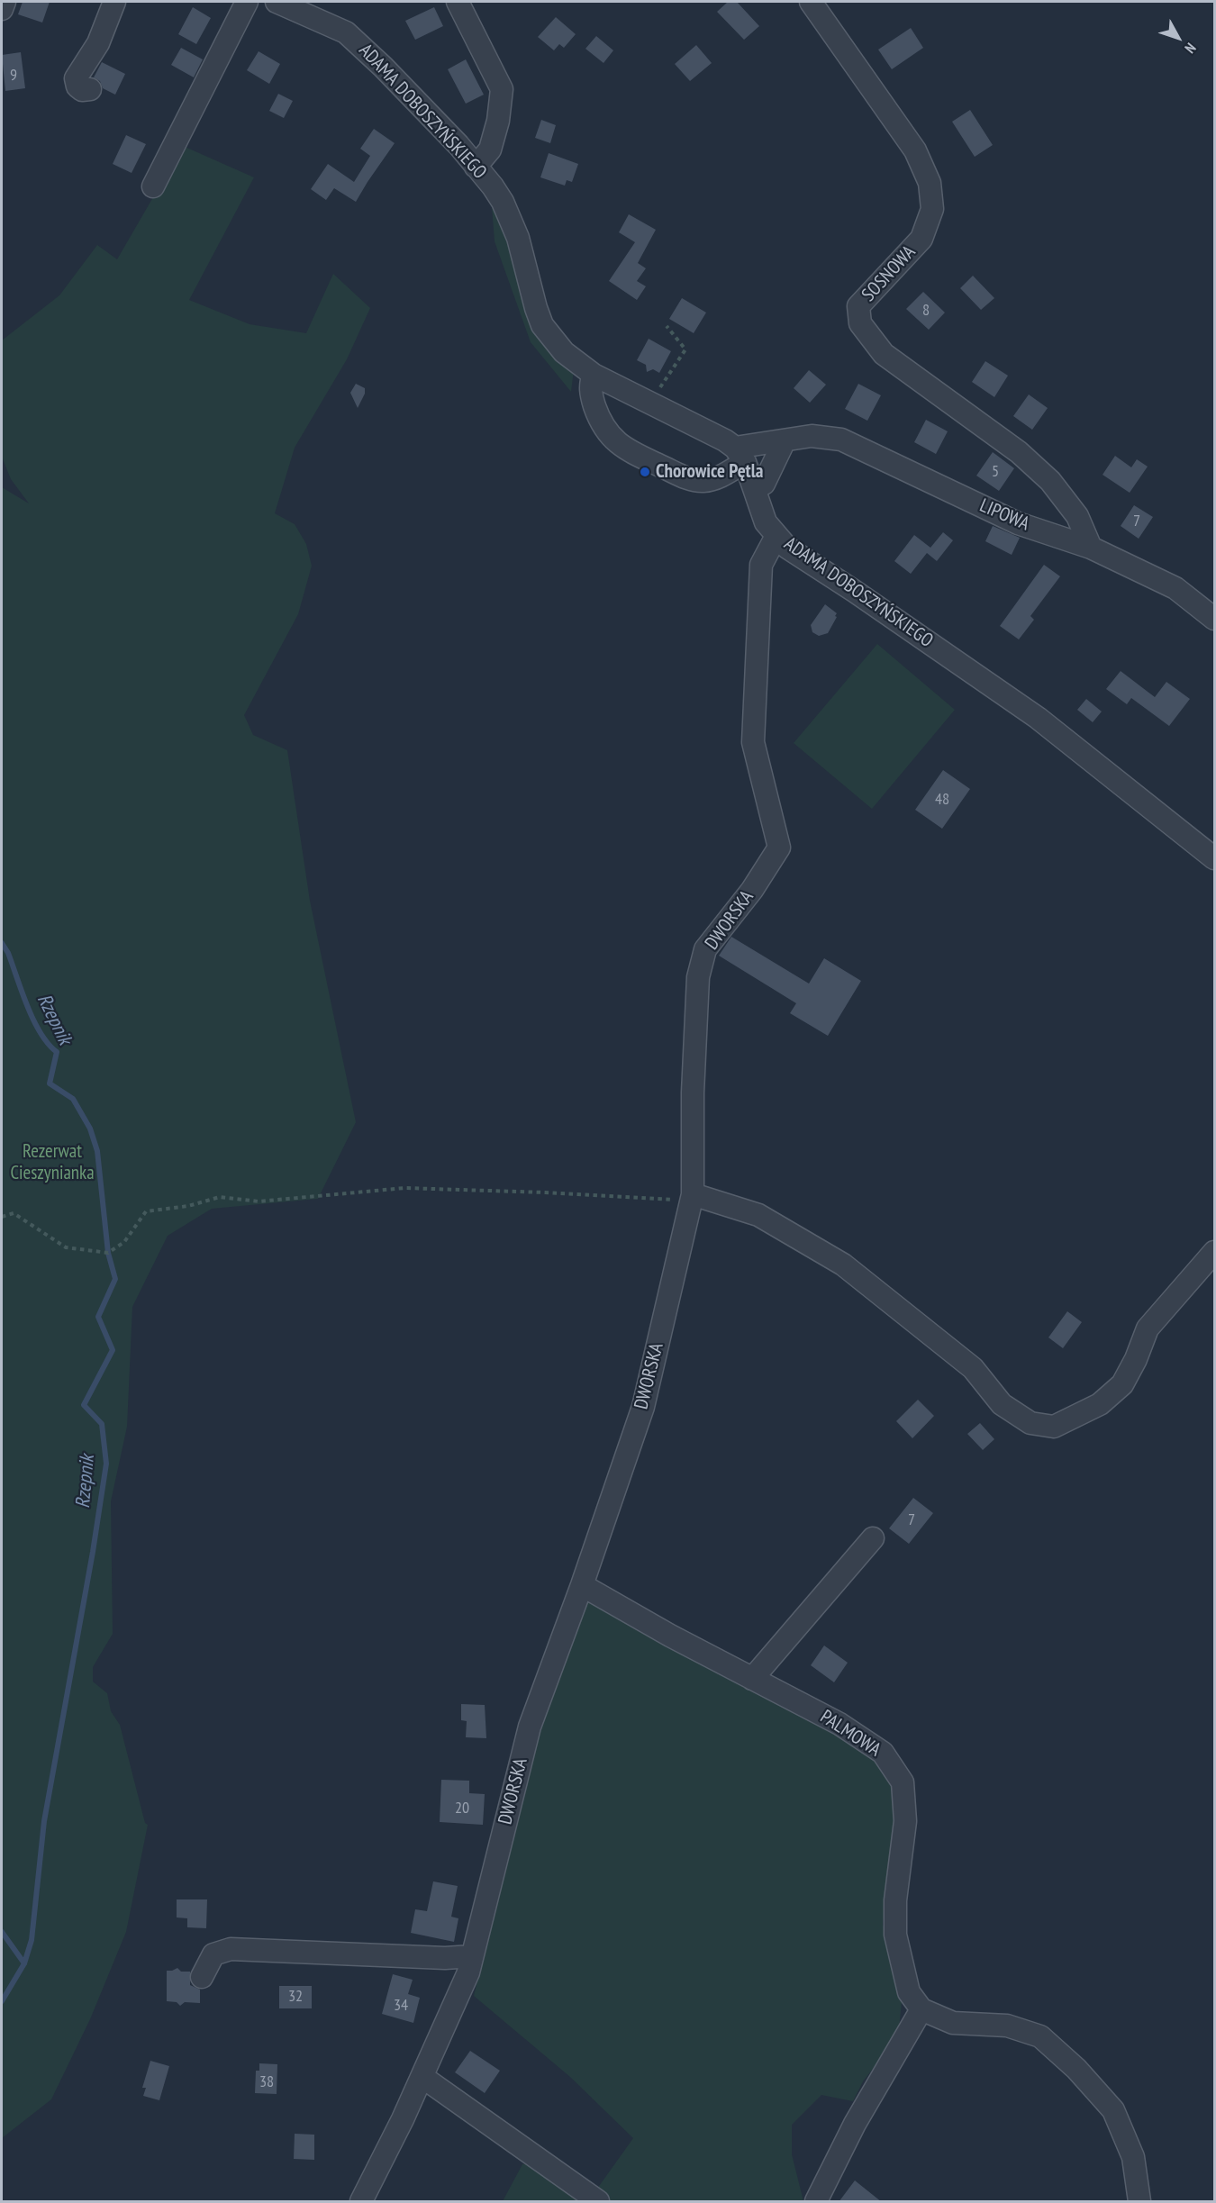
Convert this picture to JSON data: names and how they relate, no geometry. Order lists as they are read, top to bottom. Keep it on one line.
{"streets":{"street":["ADAMA DOBOSZYŃSKIEGO","SOSNOWA","LIPOWA","DWORSKA","PALMOWA"]},"crossings":[["ADAMA DOBOSZYŃSKIEGO","LIPOWA"],["ADAMA DOBOSZYŃSKIEGO","DWORSKA"],["SOSNOWA","LIPOWA"],["DWORSKA","PALMOWA"]],"water":["Rzepnik"],"parks":["Rezerwat Cieszynianka"],"places":["Chorowice Pętla"],"house_numbers":["9","8","5","7","48","7","20","32","34","38"],"north":"bottom right"}
